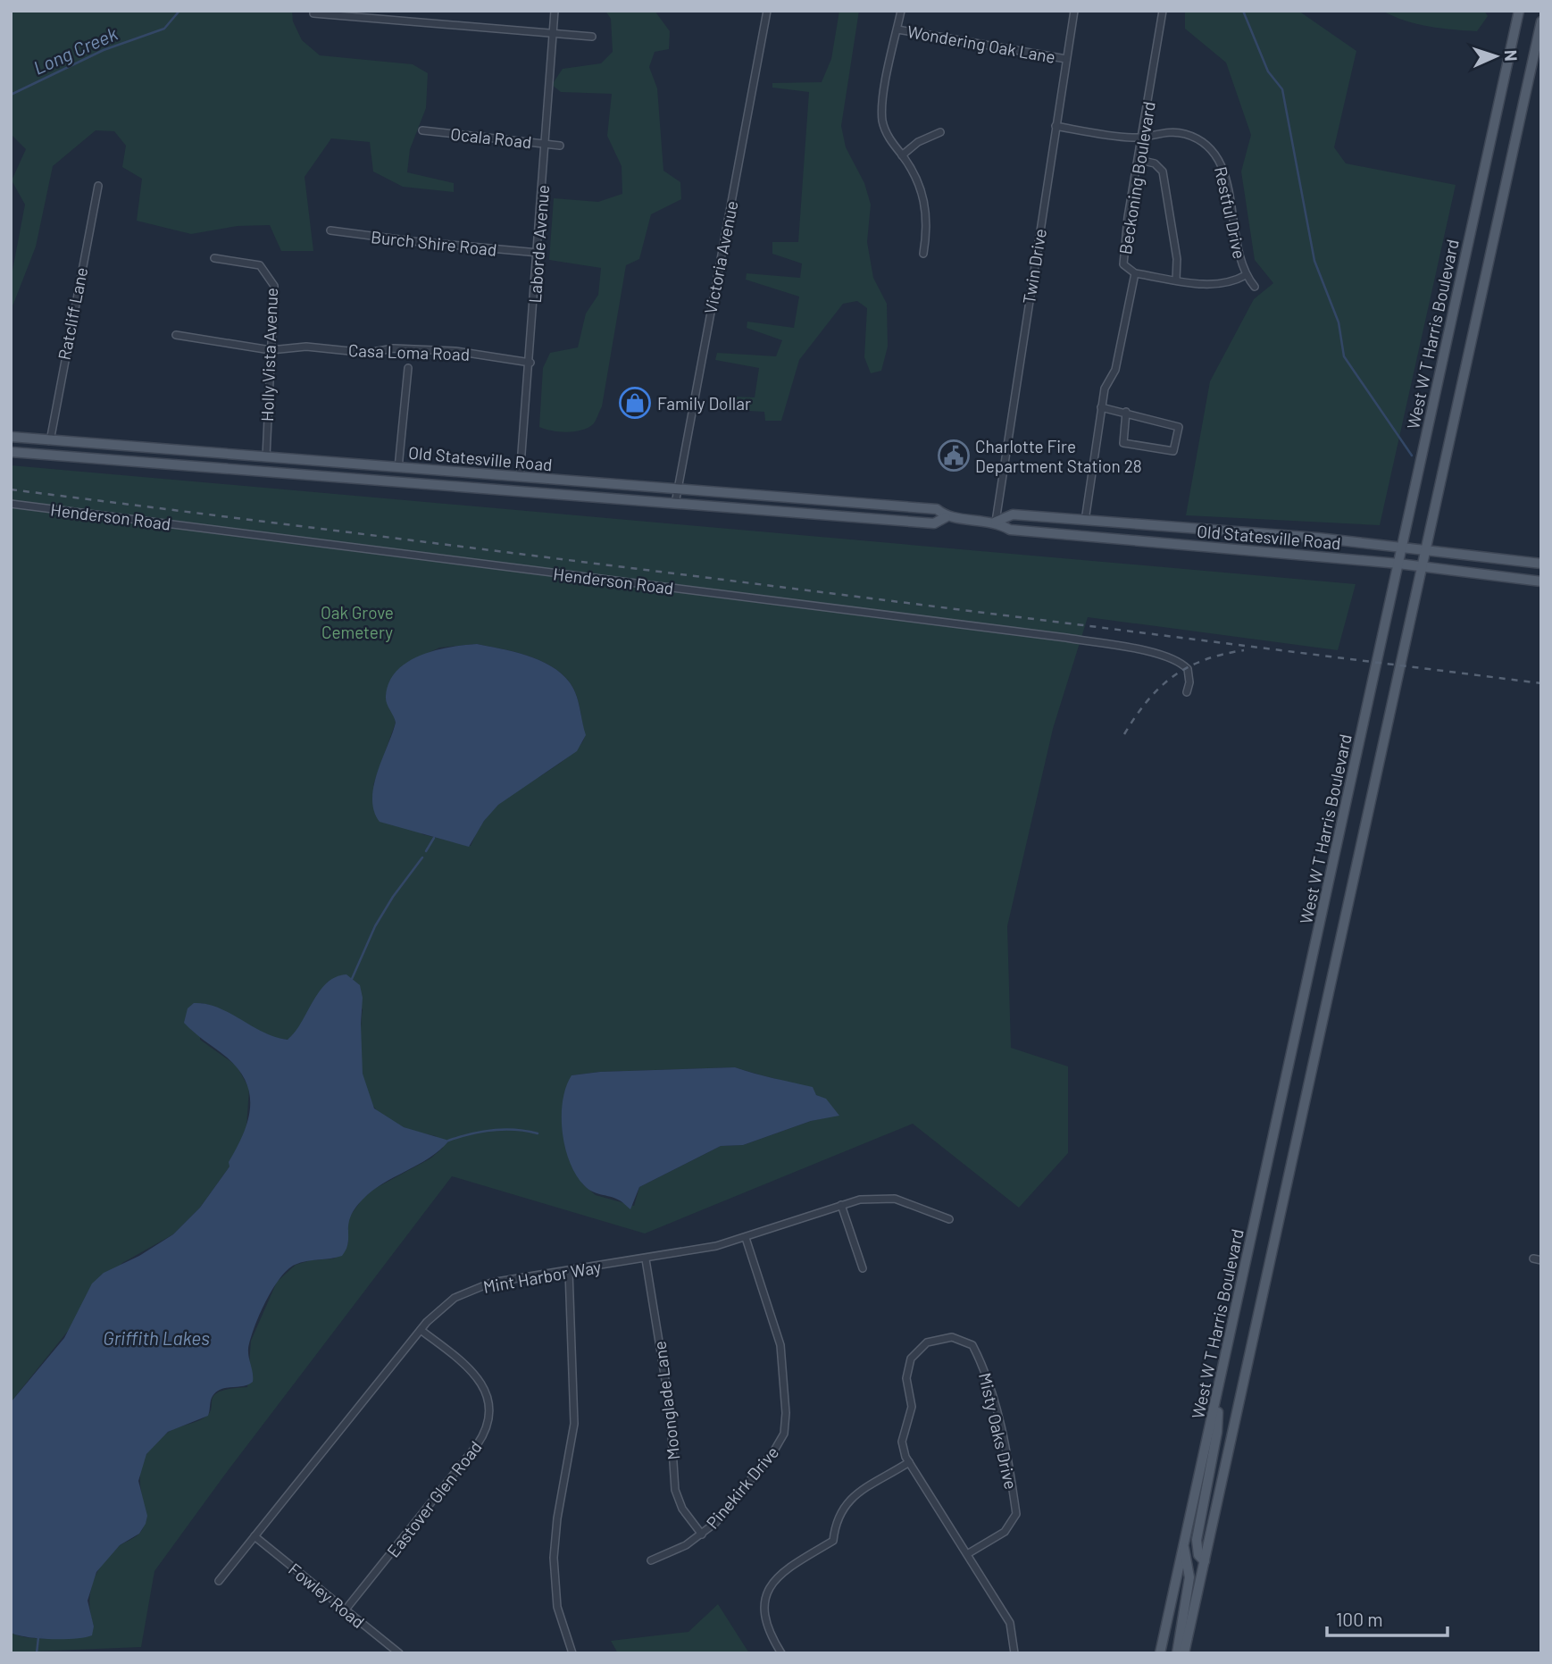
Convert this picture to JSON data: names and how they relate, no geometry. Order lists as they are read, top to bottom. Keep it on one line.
{"streets":{"main road":["West W T Harris Boulevard","Old Statesville Road"],"street":["Wondering Oak Lane","Ocala Road","Beckoning Boulevard","Restful Drive","Burch Shire Road","Laborde Avenue","Victoria Avenue","Twin Drive","Ratcliff Lane","Casa Loma Road","Holly Vista Avenue","Henderson Road","Mint Harbor Way","Moonglade Lane","Misty Oaks Drive","Pinekirk Drive","Eastover Glen Road","Fowley Road"]},"crossings":[["Wondering Oak Lane","Twin Drive"],["Ocala Road","Laborde Avenue"],["Beckoning Boulevard","Restful Drive"],["Beckoning Boulevard","Old Statesville Road"],["Restful Drive","Twin Drive"],["Burch Shire Road","Laborde Avenue"],["Laborde Avenue","Casa Loma Road"],["Laborde Avenue","Old Statesville Road"],["Victoria Avenue","Old Statesville Road"],["Twin Drive","Old Statesville Road"],["Ratcliff Lane","Old Statesville Road"],["West W T Harris Boulevard","Old Statesville Road"],["Casa Loma Road","Holly Vista Avenue"],["Holly Vista Avenue","Old Statesville Road"],["Mint Harbor Way","Moonglade Lane"],["Mint Harbor Way","Pinekirk Drive"],["Mint Harbor Way","Eastover Glen Road"],["Mint Harbor Way","Fowley Road"],["Moonglade Lane","Pinekirk Drive"],["Eastover Glen Road","Fowley Road"]],"water":["Long Creek","Griffith Lakes"],"parks":["Oak Grove Cemetery"],"places":{"shop":["Family Dollar"],"public building":["Charlotte Fire Department Station 28"]},"scale_bar":"100 m","north":"right"}
